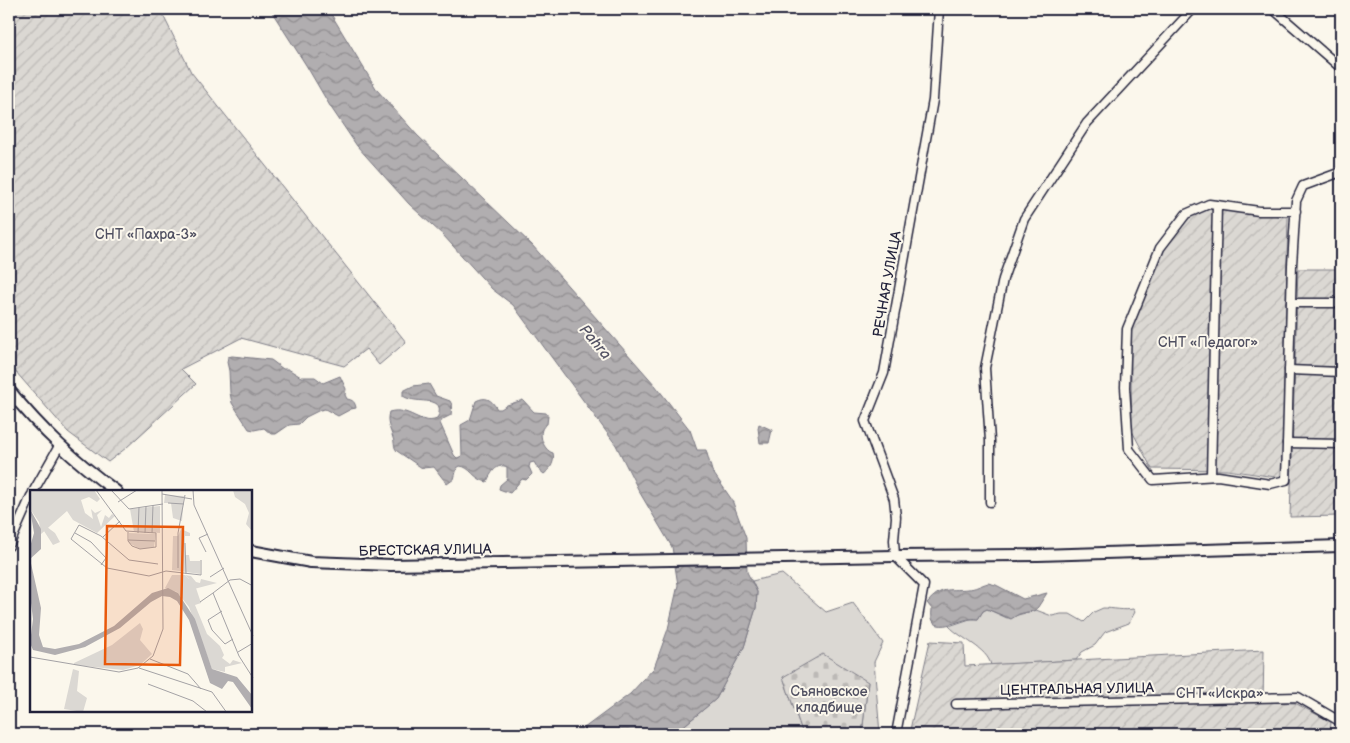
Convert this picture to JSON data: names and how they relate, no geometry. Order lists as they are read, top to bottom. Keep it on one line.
{"streets":{"main road":["БРЕСТСКАЯ УЛИЦА"],"street":["РЕЧНАЯ УЛИЦА","ЦЕНТРАЛЬНАЯ УЛИЦА"]},"crossings":[["РЕЧНАЯ УЛИЦА","БРЕСТСКАЯ УЛИЦА"]],"water":["Pahra"],"parks":["СНТ «Пахра-3»","СНТ «Педагог»","Съяновское кладбище","СНТ «Искра»"]}
